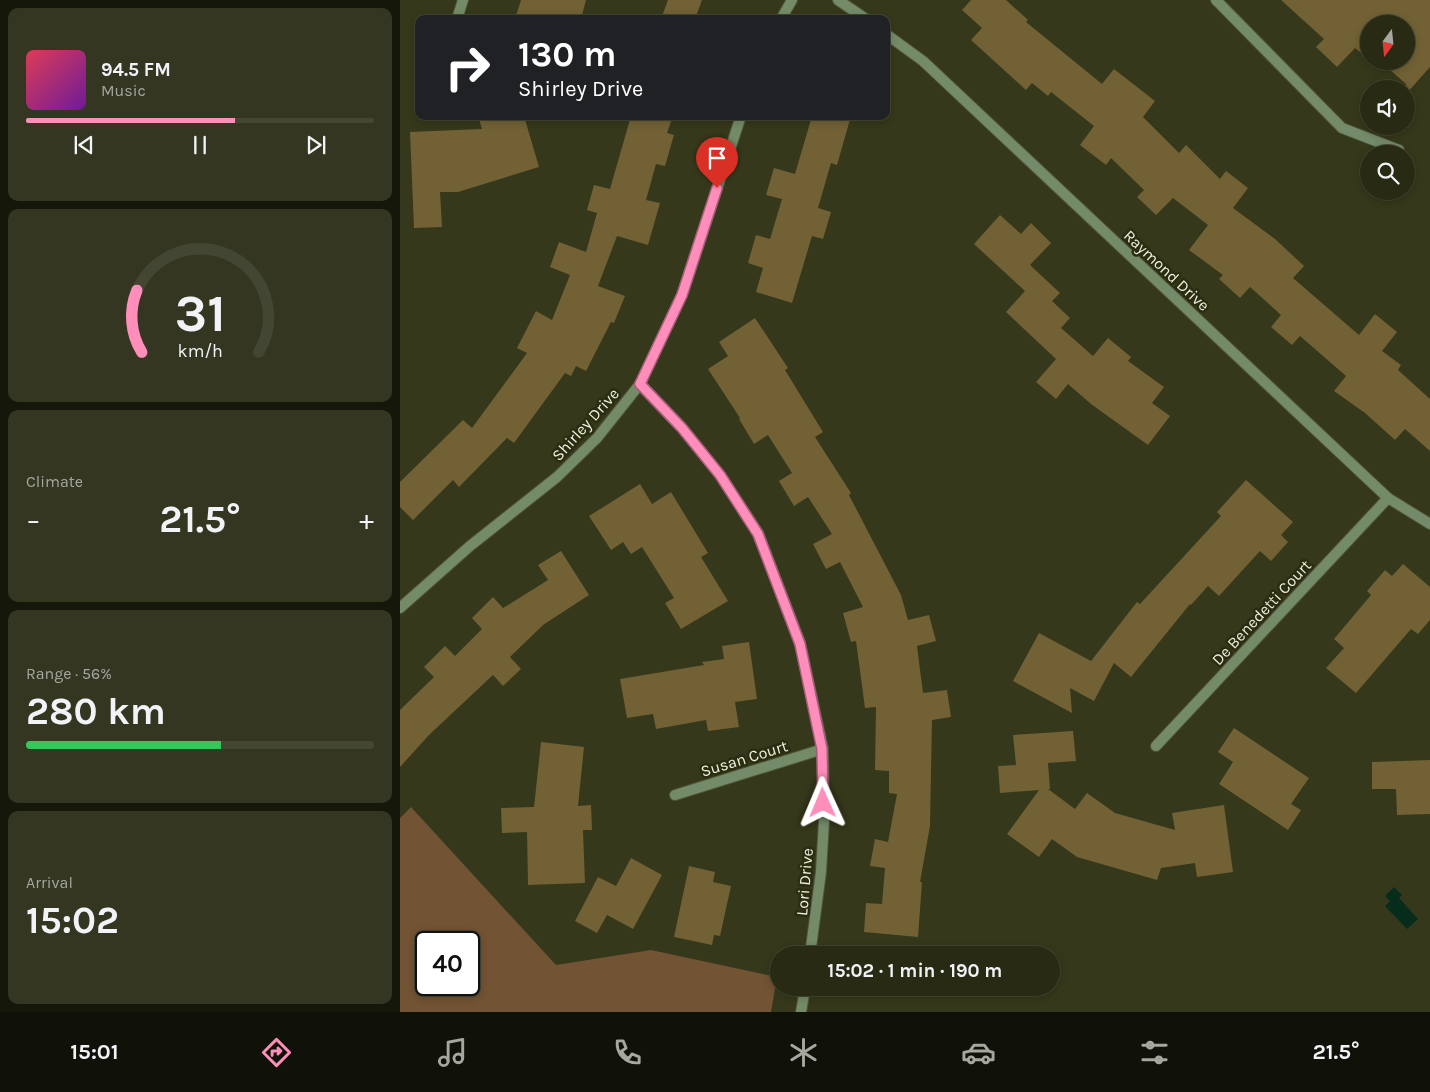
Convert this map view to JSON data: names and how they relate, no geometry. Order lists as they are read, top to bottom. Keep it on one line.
{"streets":{"street":["Raymond Drive","Shirley Drive","De Benedetti Court","Susan Court","Lori Drive"]},"crossings":[["Raymond Drive","De Benedetti Court"],["Shirley Drive","Lori Drive"],["Susan Court","Lori Drive"]],"north":"bottom","page":{"turn":["130 m","Shirley Drive"],"song":["94.5 FM","Music"],"tile":["Climate",["Range · 56%","280 km"],["Arrival","15:02"]],"heat":["−","21.5°","+"],"limit":"40","trip":"15:02 · 1 min · 190 m","tabs":["15:01","21.5°"],"gauge":["31","km/h"]}}
